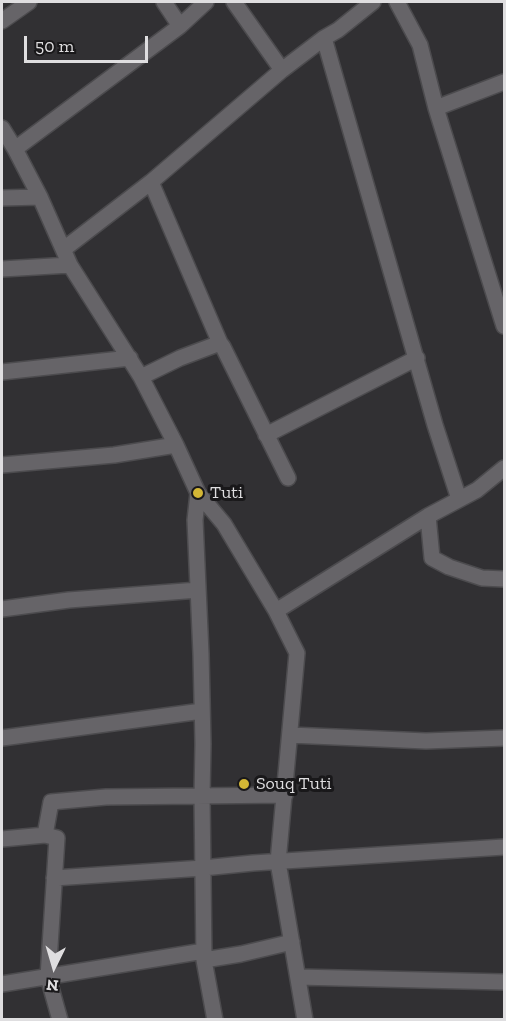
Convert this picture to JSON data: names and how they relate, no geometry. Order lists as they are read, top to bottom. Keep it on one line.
{"places":["Tuti","Souq Tuti"],"scale_bar":"50 m","north":"bottom"}
